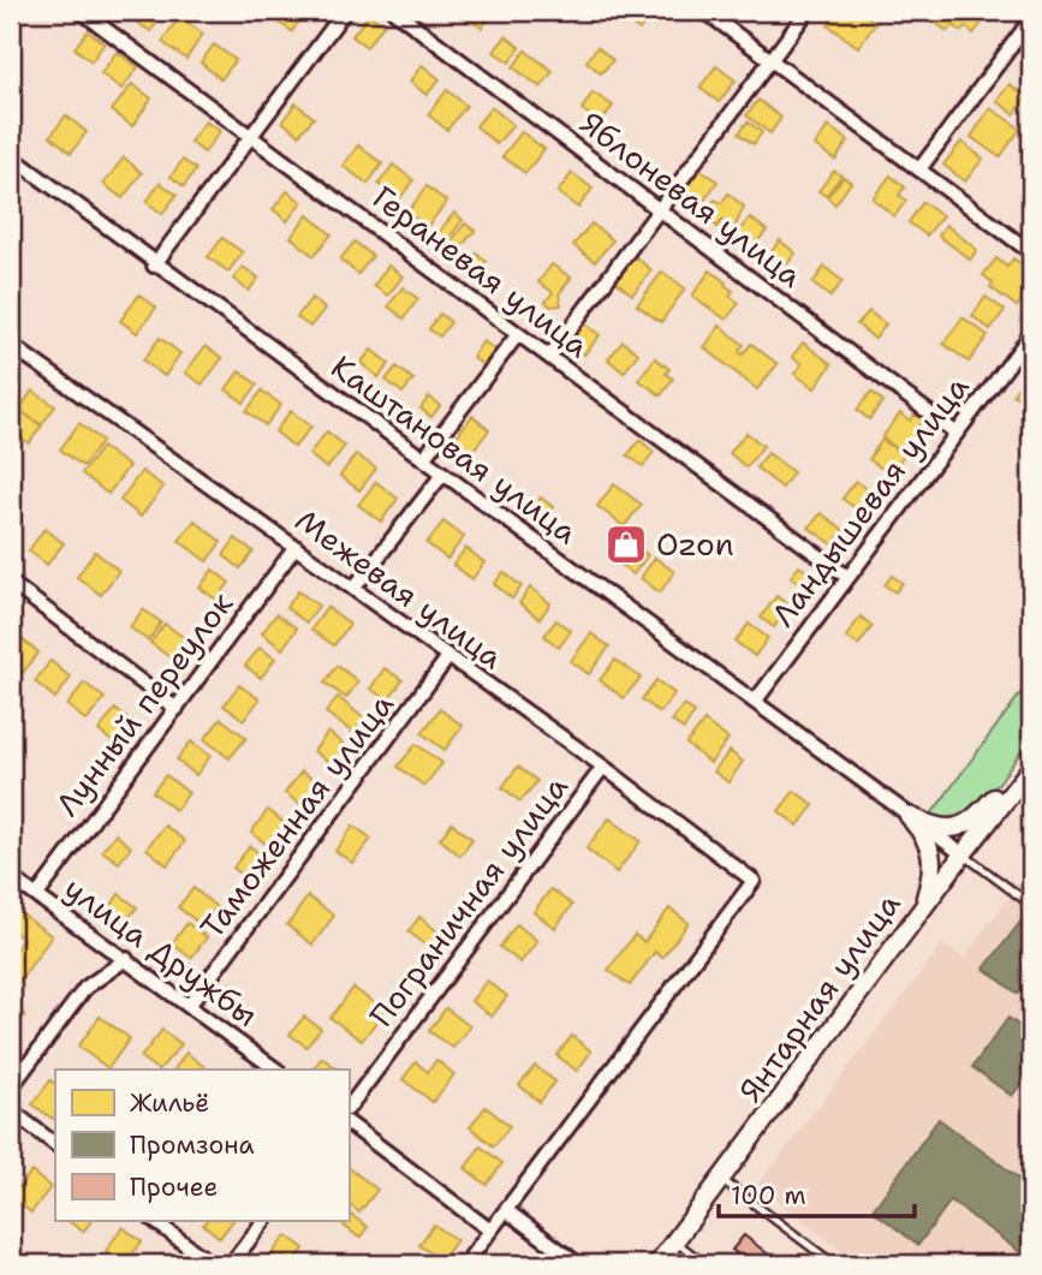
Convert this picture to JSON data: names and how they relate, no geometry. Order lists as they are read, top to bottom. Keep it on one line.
{"streets":{"street":["Яблоневая улица","Гераневая улица","Каштановая улица","Ландышевая улица","Межевая улица","Лунный переулок","Таможенная улица","Пограничная улица","улица Дружбы","Янтарная улица"]},"crossings":[["Яблоневая улица","Ландышевая улица"],["Гераневая улица","Ландышевая улица"],["Каштановая улица","Ландышевая улица"],["Каштановая улица","Янтарная улица"],["Межевая улица","Лунный переулок"],["Межевая улица","Таможенная улица"],["Межевая улица","Пограничная улица"],["Лунный переулок","улица Дружбы"],["Таможенная улица","улица Дружбы"]],"places":{"shop":["Ozon"]},"legend":["Жильё","Промзона","Прочее"],"scale_bar":"100 m"}
